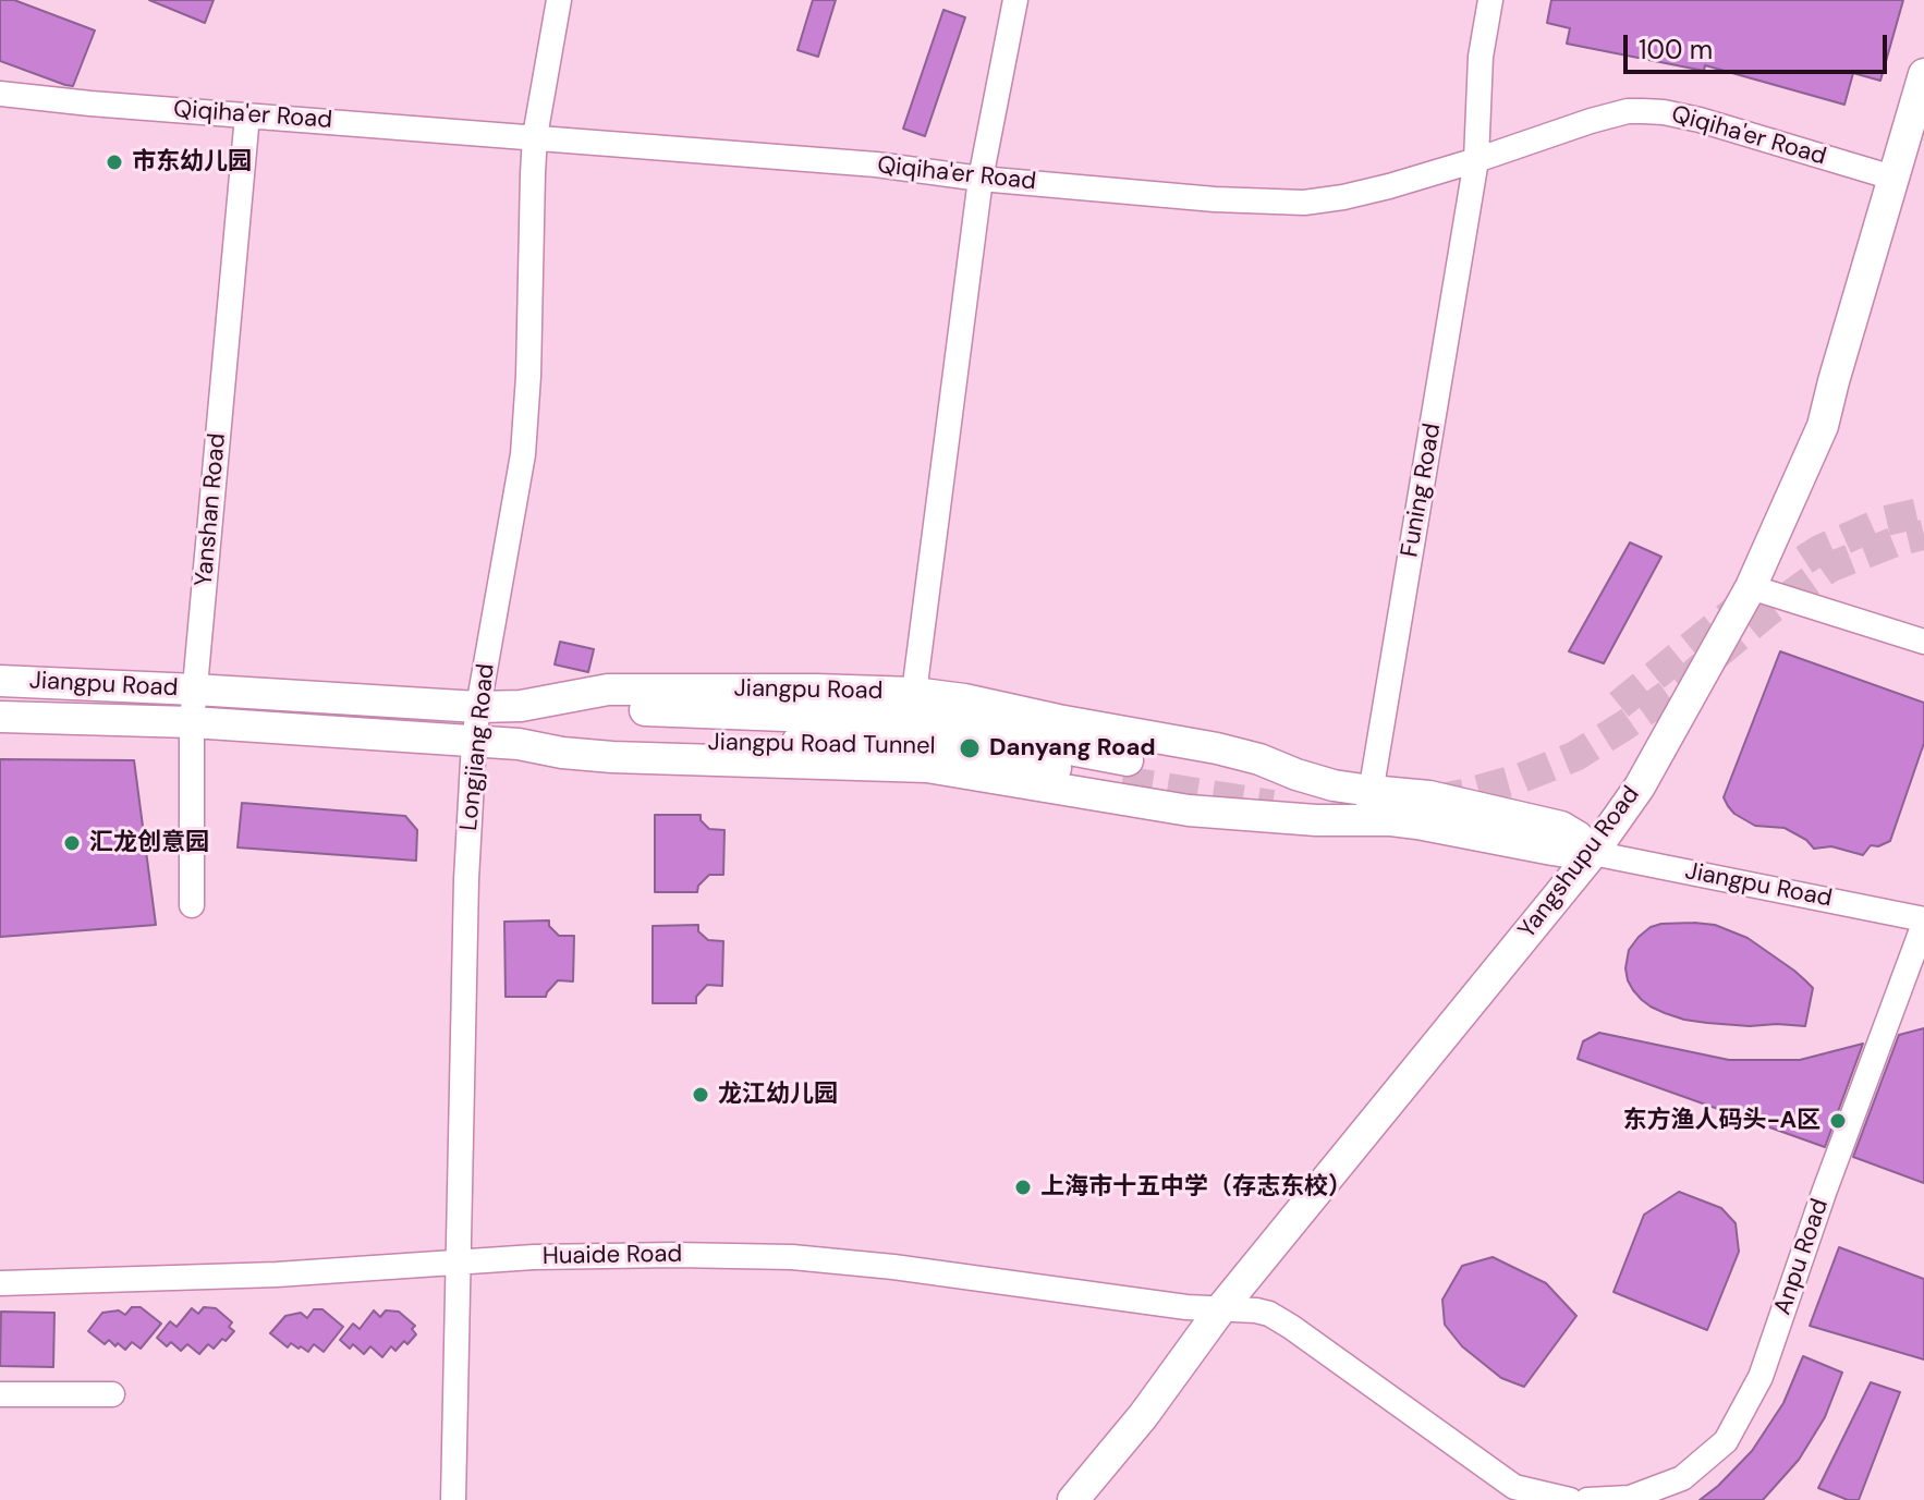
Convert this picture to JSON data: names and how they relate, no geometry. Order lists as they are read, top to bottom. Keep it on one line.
{"streets":{"main road":["Jiangpu Road","Jiangpu Road Tunnel","Yangshupu Road"],"street":["Qiqiha'er Road","Funing Road","Yanshan Road","Longjiang Road","Huaide Road","Anpu Road"]},"crossings":[["Qiqiha'er Road","Funing Road"],["Qiqiha'er Road","Yanshan Road"],["Qiqiha'er Road","Longjiang Road"],["Qiqiha'er Road","Yangshupu Road"],["Funing Road","Jiangpu Road"],["Yanshan Road","Jiangpu Road"],["Jiangpu Road","Jiangpu Road Tunnel"],["Jiangpu Road","Longjiang Road"],["Jiangpu Road","Yangshupu Road"],["Jiangpu Road","Anpu Road"],["Longjiang Road","Huaide Road"],["Yangshupu Road","Huaide Road"]],"places":["市东幼儿园","Danyang Road","汇龙创意园","龙江幼儿园","东方渔人码头-A区","上海市十五中学（存志东校）"],"scale_bar":"100 m"}
